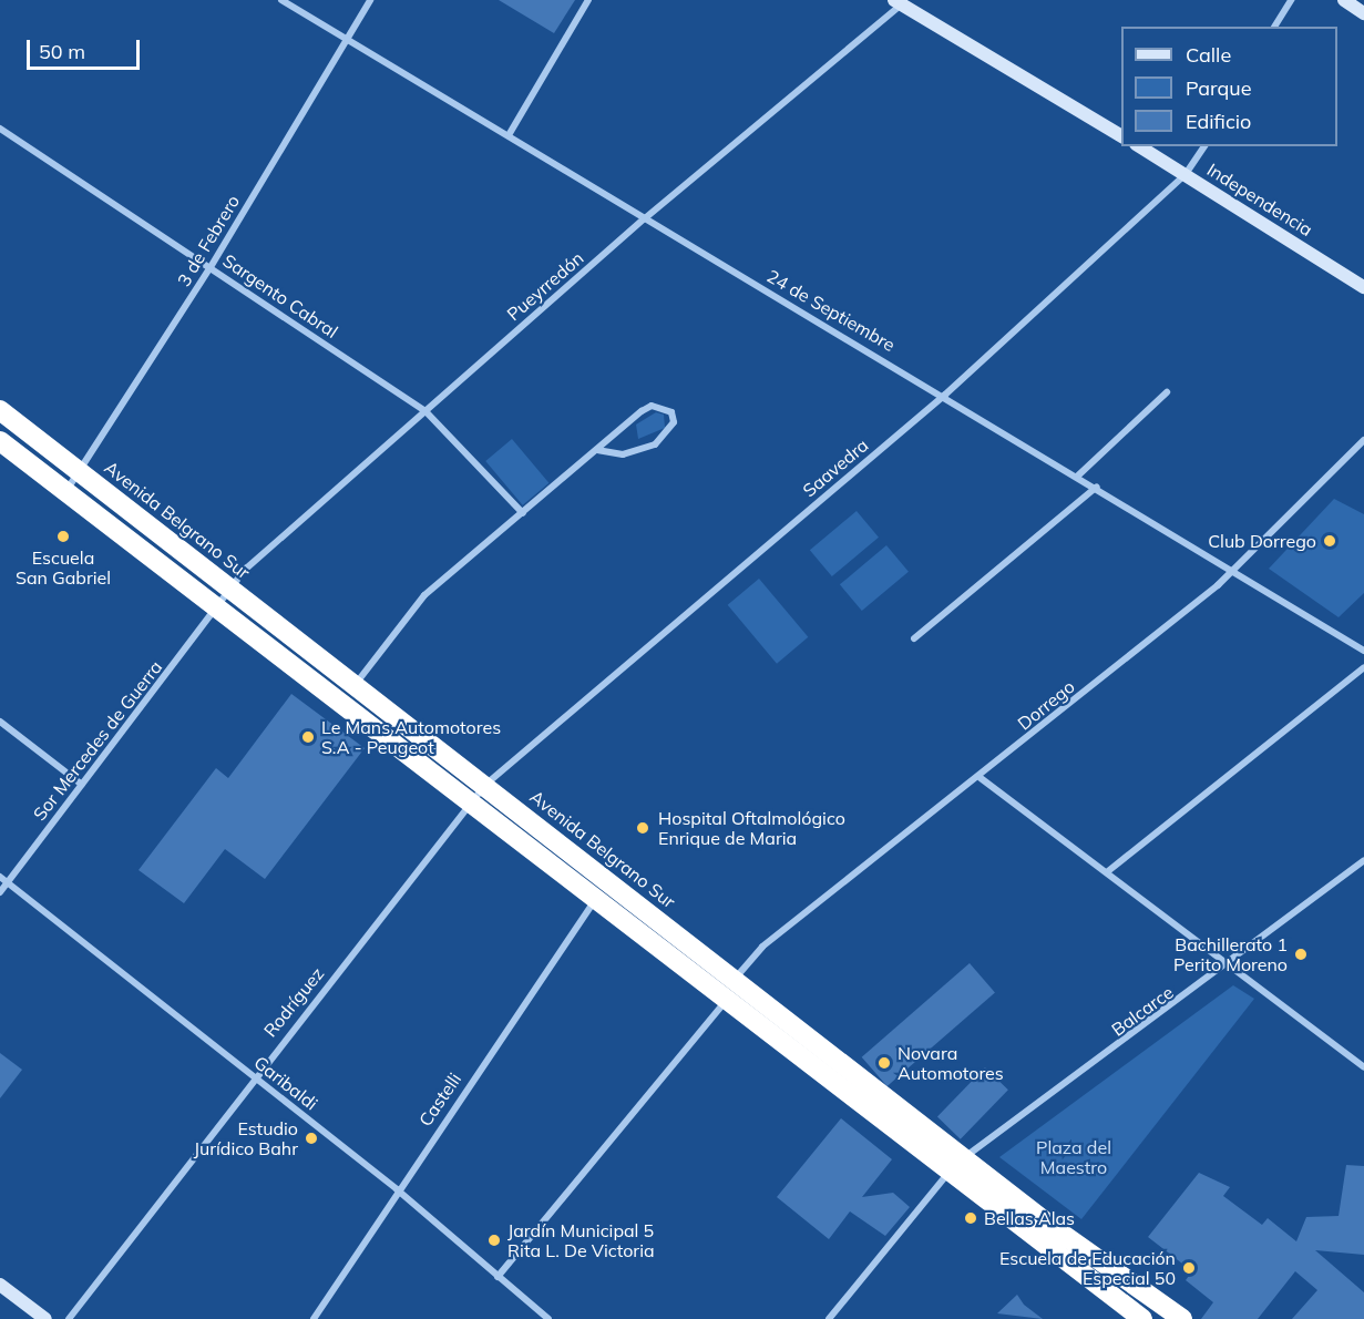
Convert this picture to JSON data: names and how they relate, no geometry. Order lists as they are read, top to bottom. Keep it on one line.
{"streets":{"highway":["Avenida Belgrano Sur"],"street":["Independencia","3 de Febrero","Pueyrredón","Sargento Cabral","24 de Septiembre","Saavedra","Dorrego","Sor Mercedes de Guerra","Rodríguez","Balcarce","Garibaldi","Castelli"]},"crossings":[["Independencia","Saavedra"],["3 de Febrero","Sargento Cabral"],["3 de Febrero","24 de Septiembre"],["3 de Febrero","Avenida Belgrano Sur"],["Pueyrredón","Sargento Cabral"],["Pueyrredón","24 de Septiembre"],["Pueyrredón","Avenida Belgrano Sur"],["Pueyrredón","Sor Mercedes de Guerra"],["24 de Septiembre","Saavedra"],["24 de Septiembre","Dorrego"],["Saavedra","Avenida Belgrano Sur"],["Saavedra","Rodríguez"],["Avenida Belgrano Sur","Dorrego"],["Avenida Belgrano Sur","Balcarce"],["Sor Mercedes de Guerra","Garibaldi"],["Rodríguez","Garibaldi"],["Garibaldi","Castelli"]],"parks":["Plaza del Maestro"],"places":["Escuela San Gabriel","Club Dorrego","Le Mans Automotores S.A - Peugeot","Hospital Oftalmológico Enrique de Maria","Bachillerato 1 Perito Moreno","Novara Automotores","Estudio Jurídico Bahr","Bellas Alas","Jardín Municipal 5 Rita L. De Victoria","Escuela de Educación Especial 50"],"legend":["Calle","Parque","Edificio"],"scale_bar":"50 m"}
